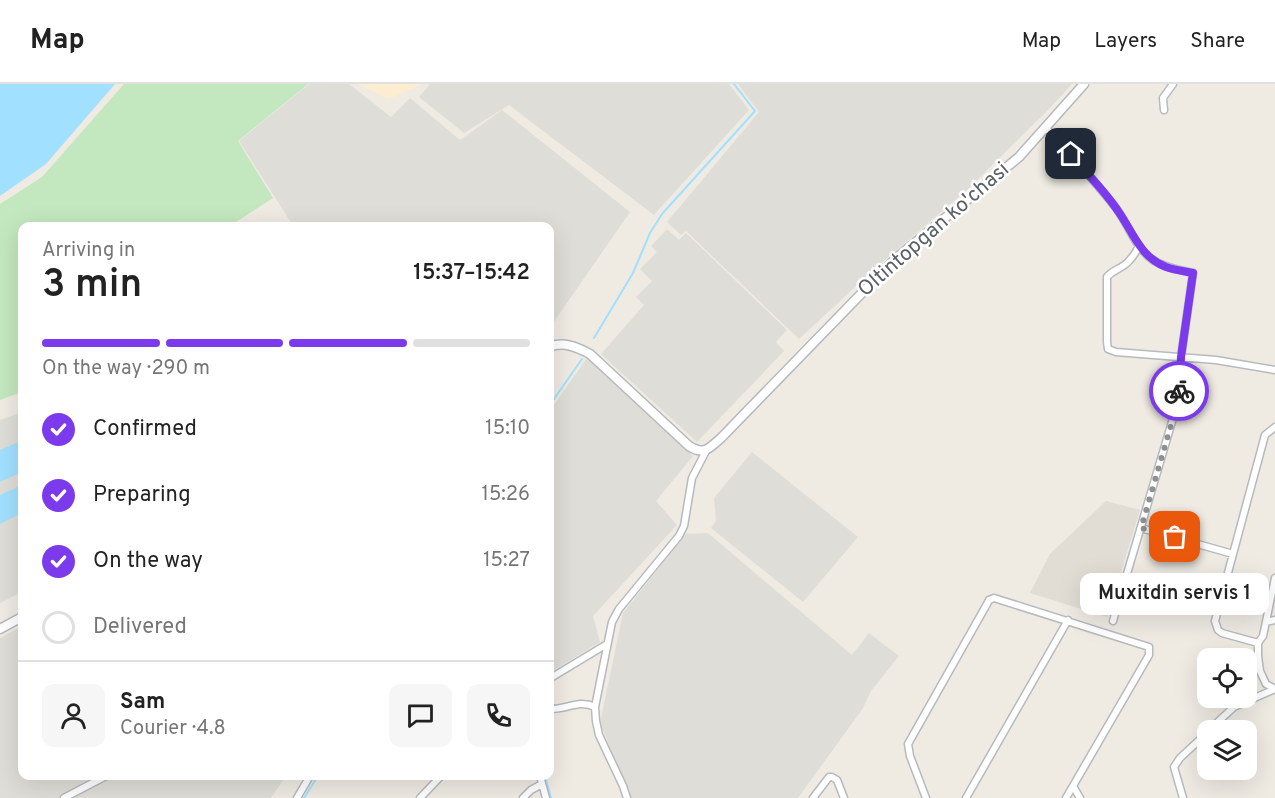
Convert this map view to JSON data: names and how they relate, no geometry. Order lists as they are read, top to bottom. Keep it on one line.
{"streets":{"street":["Oltintopgan ko'chasi"]},"places":["Muxitdin servis 1"],"page":{"header":"Map","nav":["Map","Layers","Share"],"heading":["3 min","Arriving in","15:37–15:42"],"panel":["Sam","Courier · 4.8"],"bar":"On the way · 290 m","list":[["Confirmed","15:10"],["Preparing","15:26"],["On the way","15:27"],"Delivered"],"bubble":"Muxitdin servis 1"}}
